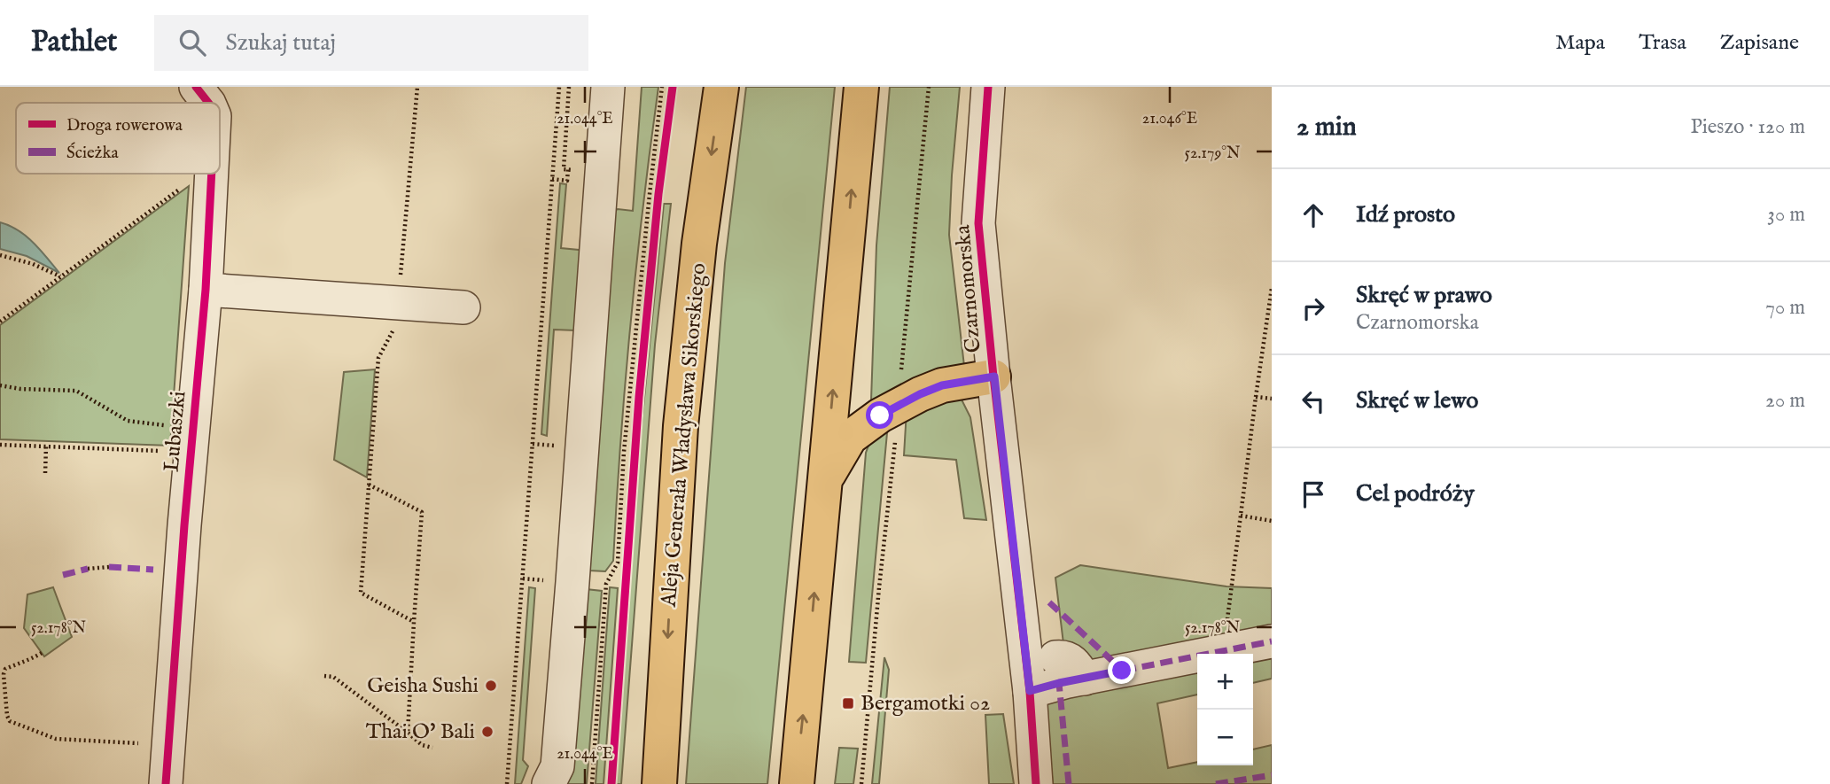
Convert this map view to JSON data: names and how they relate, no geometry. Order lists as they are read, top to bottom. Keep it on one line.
{"streets":{"main road":["Aleja Generała Władysława Sikorskiego"],"street":["Czarnomorska","Lubaszki"]},"places":{"other":["Geisha Sushi","Thai O' Bali"],"transit":["Bergamotki 02"]},"legend":["Droga rowerowa","Ścieżka"],"page":{"header":"Pathlet","search":"Szukaj tutaj","nav":["Mapa","Trasa","Zapisane"],"heading":["2 min","Pieszo · 120 m"],"list":[["Idź prosto","30 m"],["Skręć w prawo","Czarnomorska","70 m"],["Skręć w lewo","20 m"],"Cel podróży"],"map_buttons":["+","−"]},"coordinates":["21.044°E","21.046°E","52.179°N","52.178°N"]}
